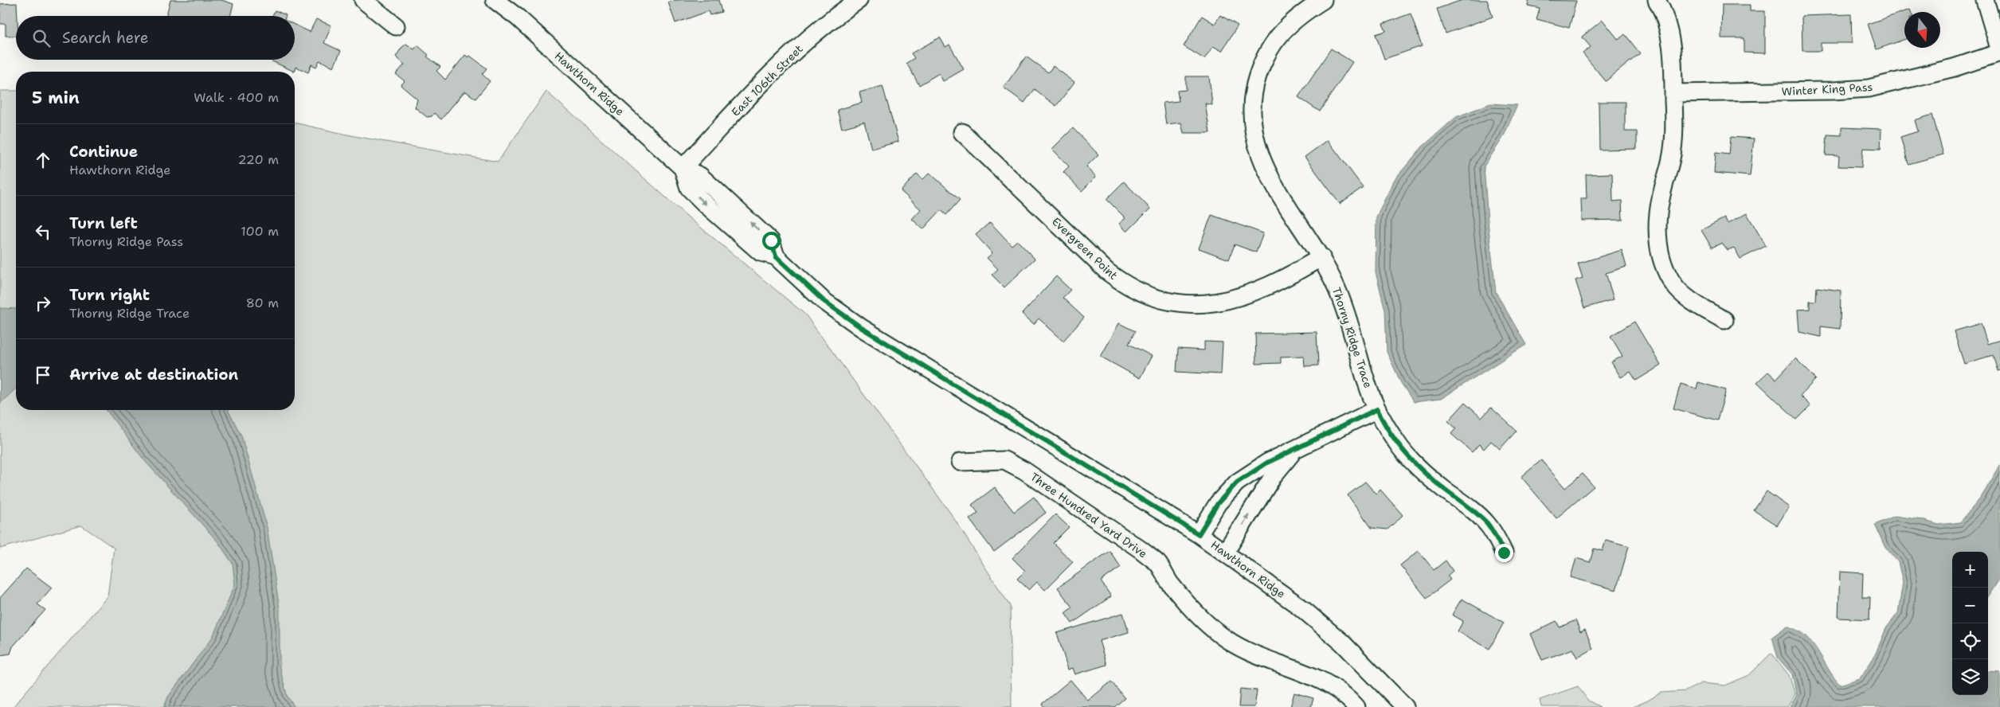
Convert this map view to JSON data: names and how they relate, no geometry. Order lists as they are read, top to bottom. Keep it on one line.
{"streets":{"street":["East 106th Street","Hawthorn Ridge","Winter King Pass","Evergreen Point","Thorny Ridge Trace","Three Hundred Yard Drive"]},"crossings":[["East 106th Street","Hawthorn Ridge"],["Evergreen Point","Thorny Ridge Trace"]],"north":"bottom","page":{"search":"Search here","heading":["5 min","Walk · 400 m"],"list":[["Continue","Hawthorn Ridge","220 m"],["Turn left","Thorny Ridge Pass","100 m"],["Turn right","Thorny Ridge Trace","80 m"],"Arrive at destination"],"map_buttons":["+","−"]}}
